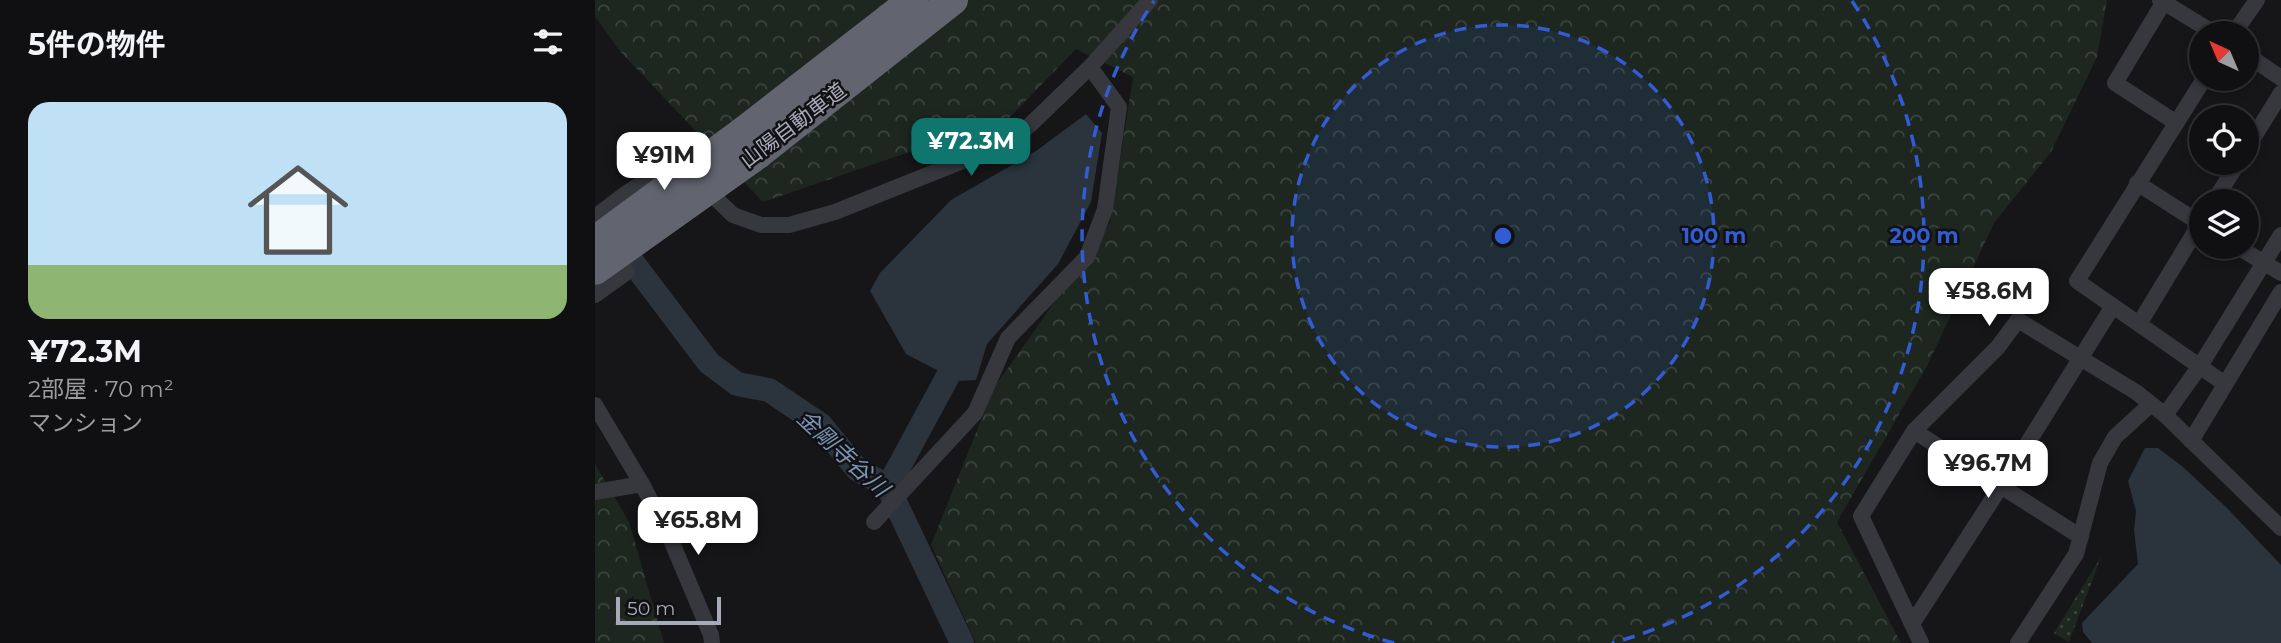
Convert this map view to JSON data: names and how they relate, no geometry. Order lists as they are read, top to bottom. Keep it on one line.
{"streets":{"highway":["山陽自動車道"]},"water":["金剛寺谷川"],"scale_bar":"50 m","north":"top left","page":{"heading":"5件の物件","list":[{"name":"¥72.3M","note":"2部屋 · 70 m² · マンション"}],"price":["¥72.3M","¥91M","¥58.6M","¥96.7M","¥65.8M"],"scale":"50 m"},"rings":["100 m","200 m"]}
